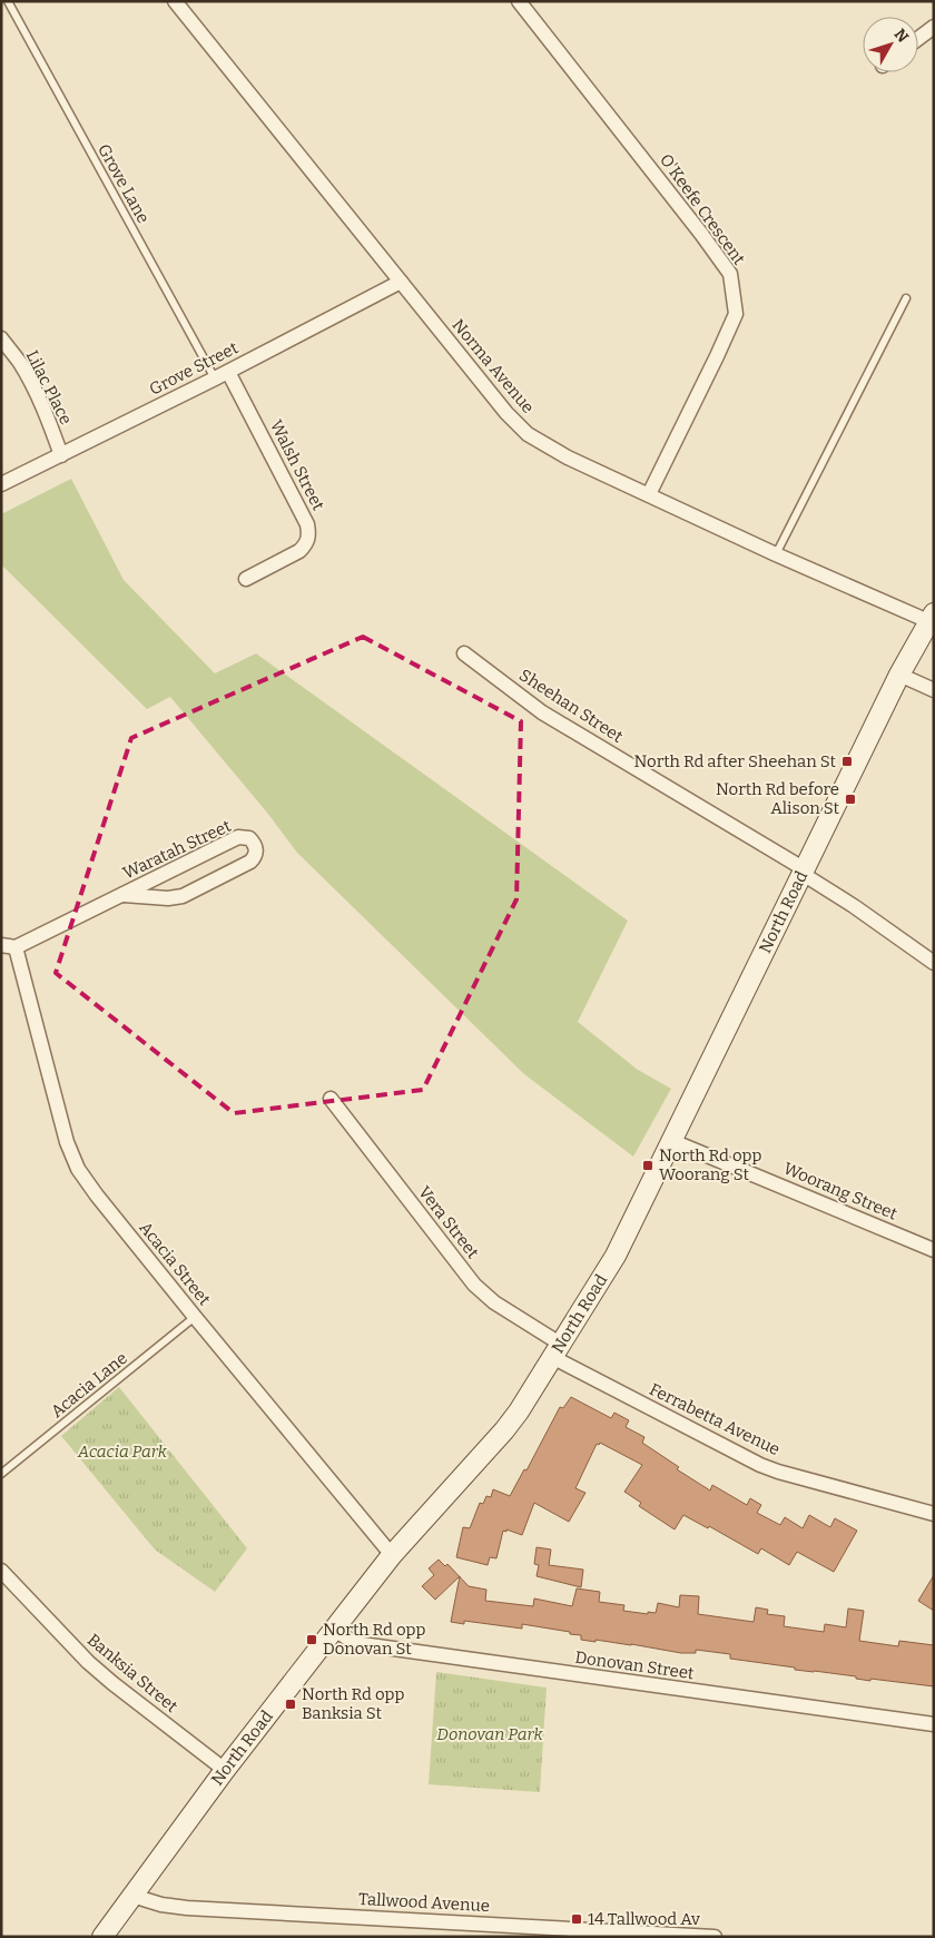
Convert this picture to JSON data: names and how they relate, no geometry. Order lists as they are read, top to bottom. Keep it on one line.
{"streets":{"street":["O'Keefe Crescent","Norma Avenue","Grove Street","Lilac Place","Walsh Street","Sheehan Street","Waratah Street","North Road","Woorang Street","Vera Street","Acacia Street","Ferrabetta Avenue","Donovan Street","Banksia Street","Tallwood Avenue"],"lane":["Grove Lane","Acacia Lane"]},"crossings":[["Grove Lane","Grove Street"],["O'Keefe Crescent","Norma Avenue"],["Norma Avenue","Grove Street"],["Norma Avenue","North Road"],["Grove Street","Lilac Place"],["Grove Street","Walsh Street"],["Sheehan Street","North Road"],["Waratah Street","Acacia Street"],["North Road","Woorang Street"],["North Road","Vera Street"],["North Road","Acacia Street"],["North Road","Ferrabetta Avenue"],["North Road","Donovan Street"],["North Road","Banksia Street"],["North Road","Tallwood Avenue"],["Vera Street","Ferrabetta Avenue"],["Acacia Street","Acacia Lane"]],"parks":["Acacia Park","Donovan Park"],"places":{"transit":["North Rd after Sheehan St","North Rd before Alison St","North Rd opp Woorang St","North Rd opp Donovan St","North Rd opp Banksia St","14 Tallwood Av"]},"north":"top right"}
